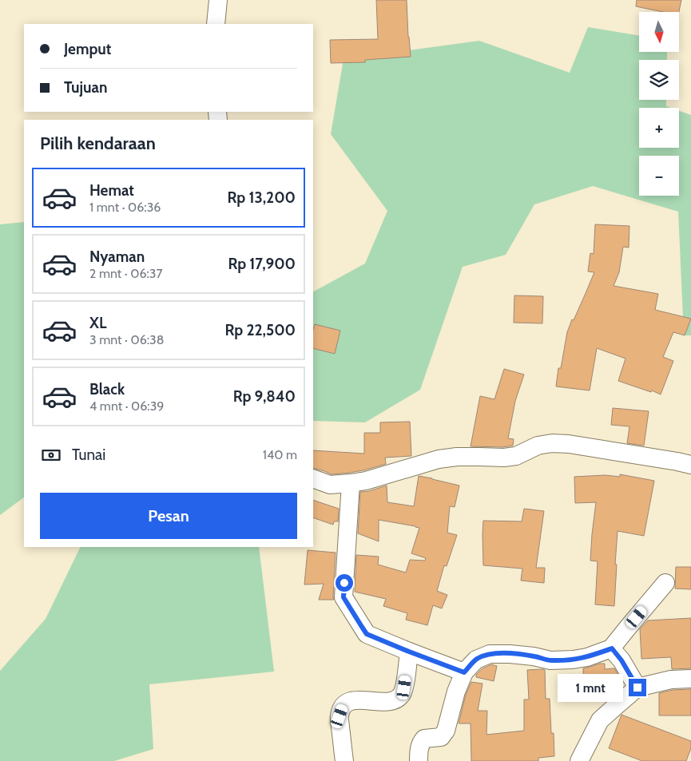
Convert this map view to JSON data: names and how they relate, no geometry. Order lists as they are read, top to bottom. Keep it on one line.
{"north":"bottom","page":{"map_buttons":["+","−"],"banner":["Jemput","Tujuan"],"heading":"Pilih kendaraan","list":[{"name":"Hemat","note":"1 mnt · 06:36","value":"Rp 13,200"},{"name":"Nyaman","note":"2 mnt · 06:37","value":"Rp 17,900"},{"name":"XL","note":"3 mnt · 06:38","value":"Rp 22,500"},{"name":"Black","note":"4 mnt · 06:39","value":"Rp 9,840"}],"pay":["Tunai","140 m"],"buttons":"Pesan","bubble":"1 mnt"}}
